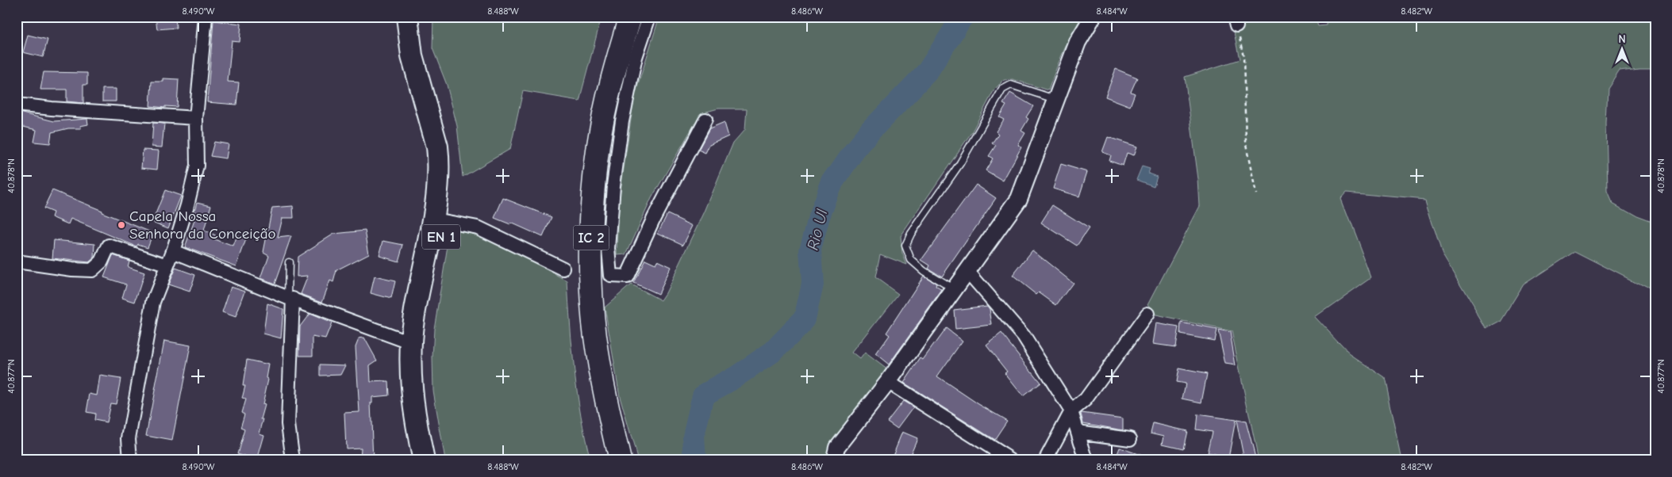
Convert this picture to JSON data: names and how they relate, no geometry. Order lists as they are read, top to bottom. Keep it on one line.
{"streets":{"highway":["IC 2"],"main road":["EN 1"]},"water":["Rio Ul"],"places":["Capela Nossa Senhora da Conceição"],"north":"top","coordinates":["8.490°W","8.488°W","8.486°W","8.484°W","8.482°W","40.878°N","40.877°N"]}
